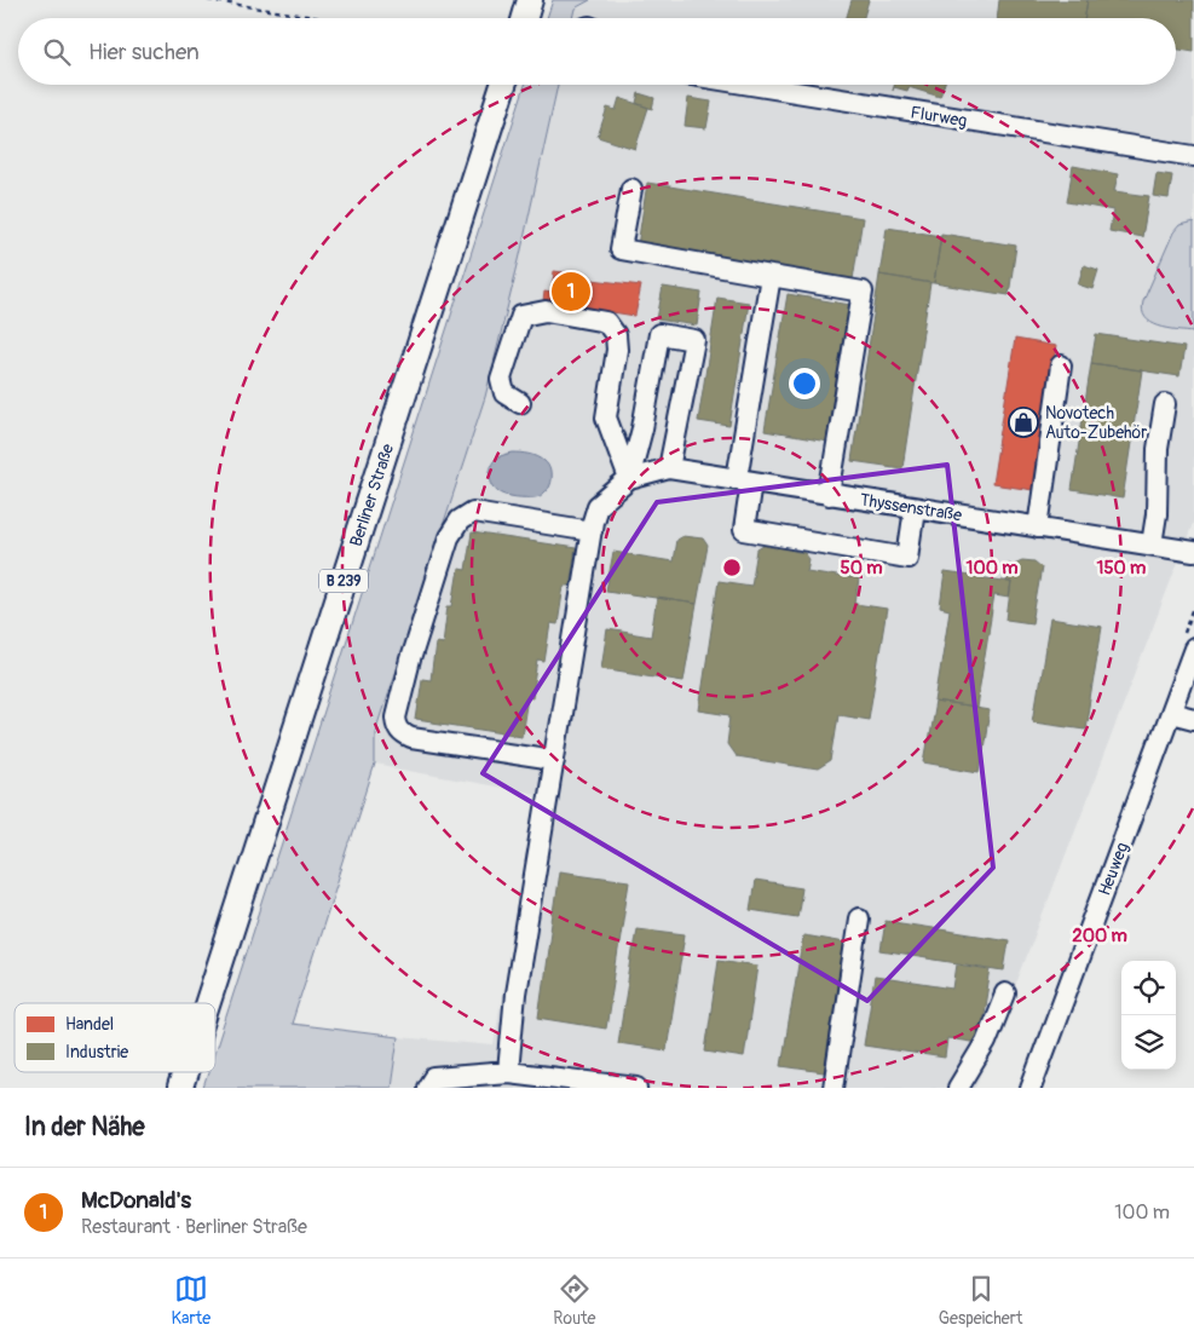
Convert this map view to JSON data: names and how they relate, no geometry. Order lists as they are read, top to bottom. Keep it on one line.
{"streets":{"main road":["Berliner Straße","B 239"],"street":["Flurweg","Thyssenstraße","Heuweg"]},"places":{"shop":["Novotech Auto-Zubehör"]},"legend":["Handel","Industrie"],"page":{"search":"Hier suchen","pins":"1","heading":"In der Nähe","list":[{"mark":"1","name":"McDonald's","note":"Restaurant · Berliner Straße","value":"100 m"}],"nav":["Karte","Route","Gespeichert"]},"rings":["50 m","100 m","150 m","200 m"]}
